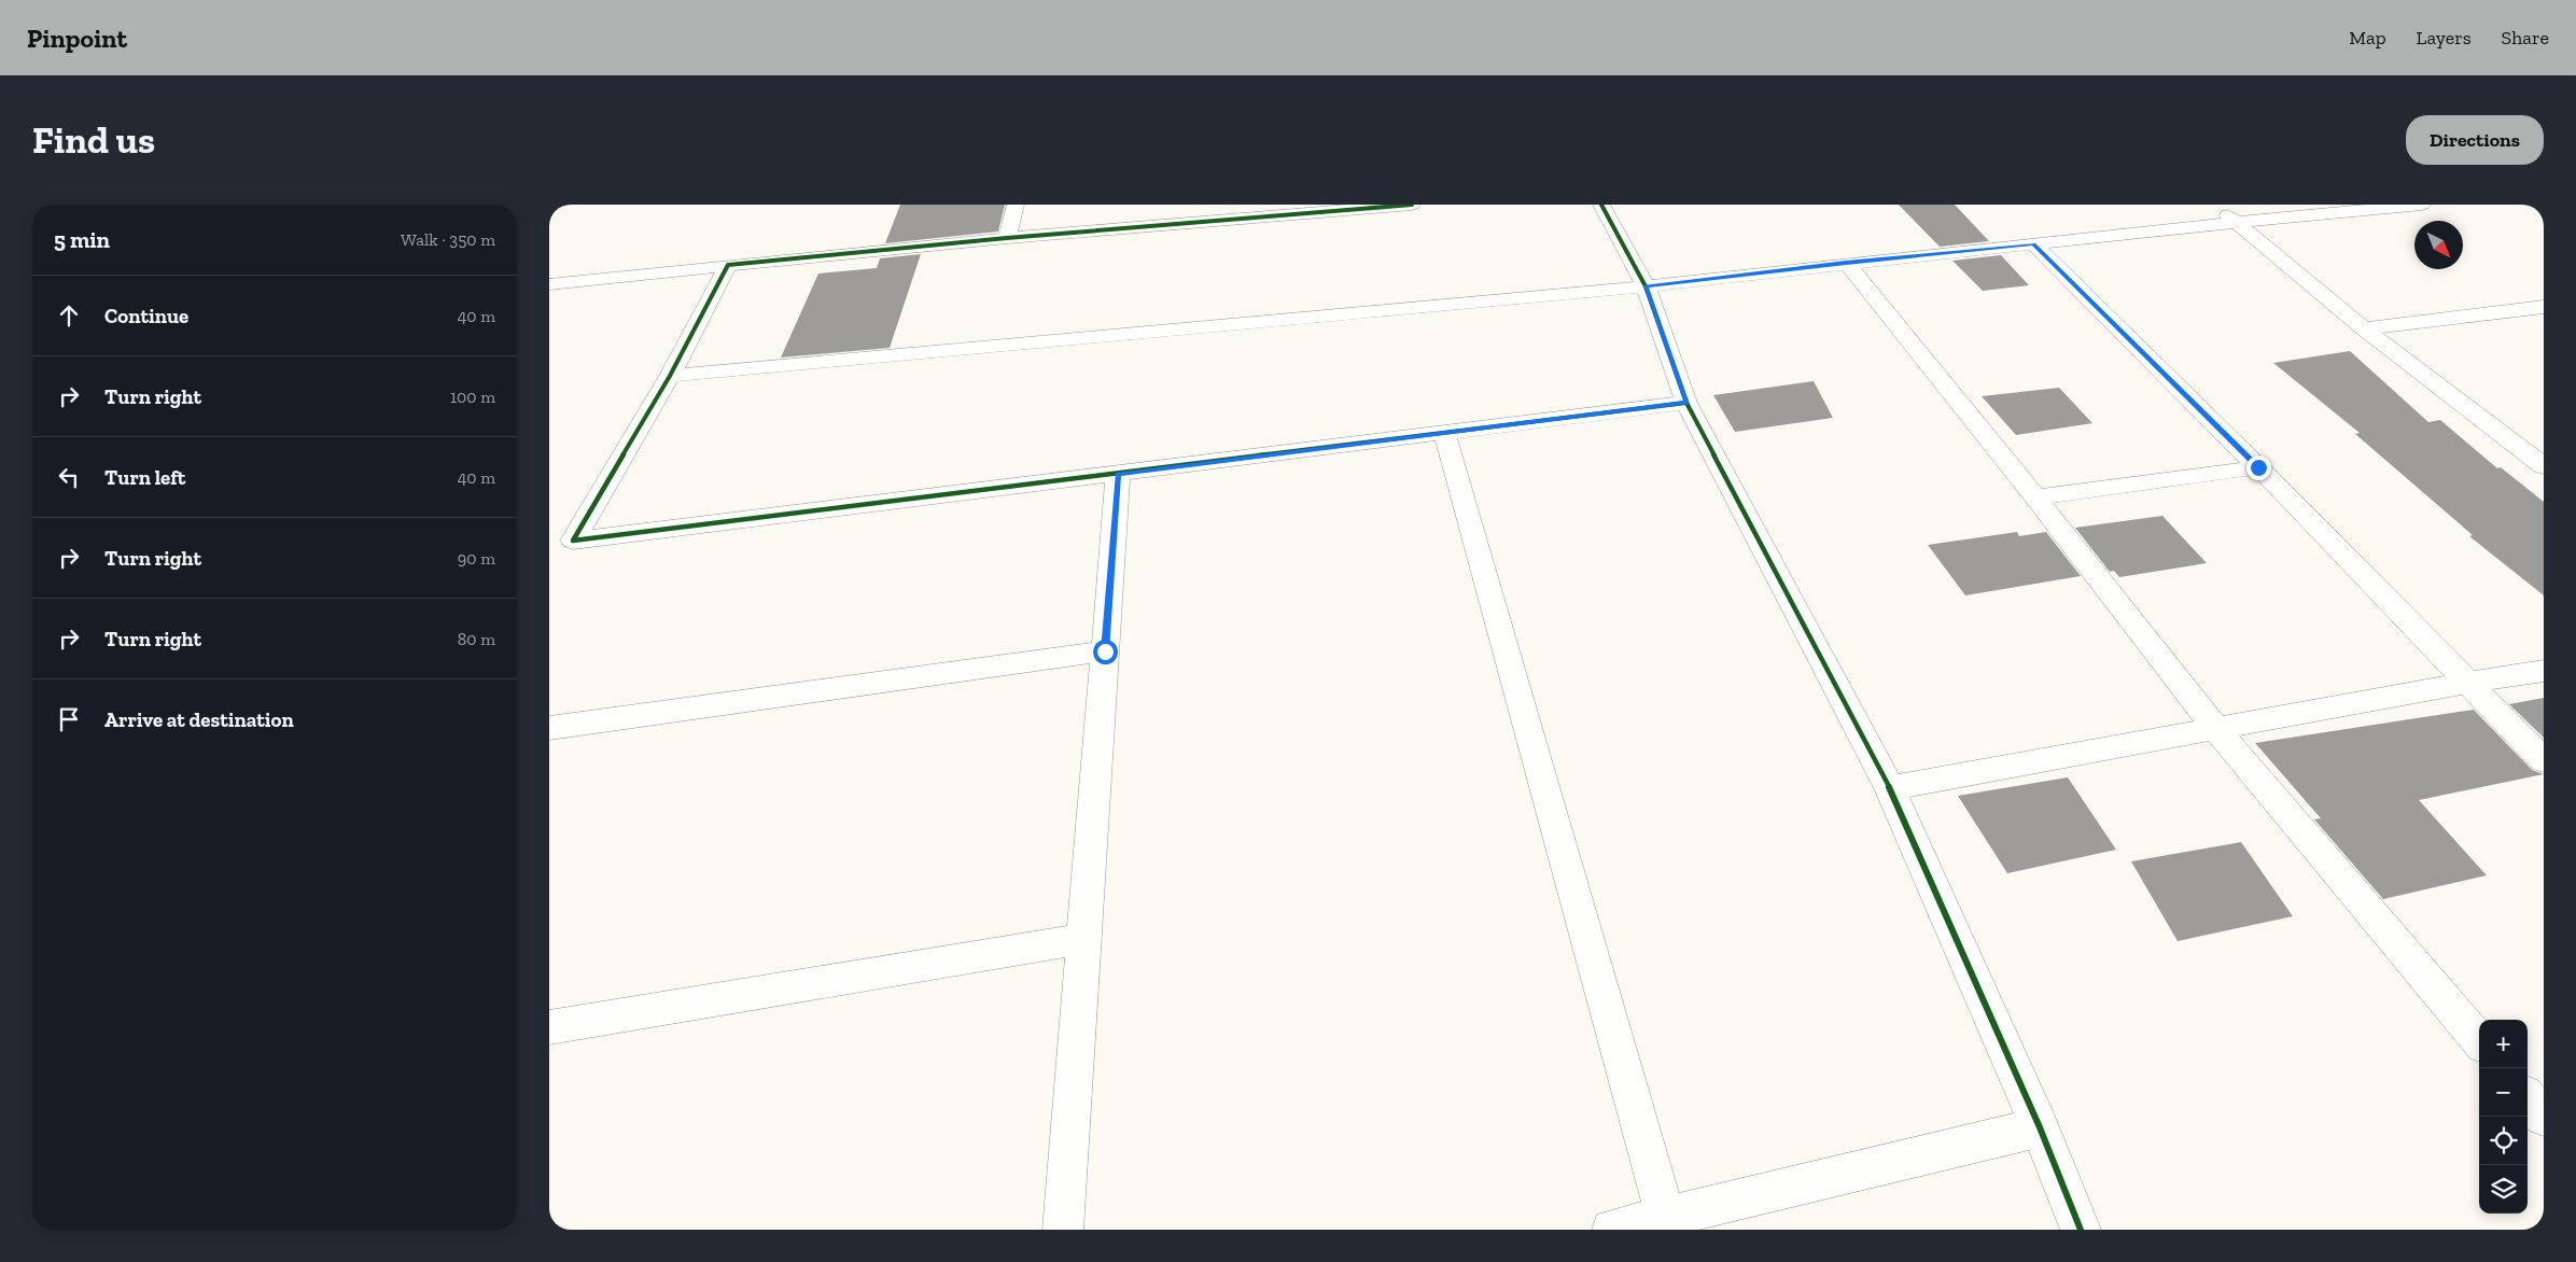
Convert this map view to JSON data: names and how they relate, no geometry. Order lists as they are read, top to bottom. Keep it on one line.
{"north":"bottom right","page":{"header":"Pinpoint","nav":["Map","Layers","Share"],"buttons":"Directions","title":"Find us","heading":["5 min","Walk · 350 m"],"list":[["Continue","40 m"],["Turn right","100 m"],["Turn left","40 m"],["Turn right","90 m"],["Turn right","80 m"],"Arrive at destination"],"map_buttons":["+","−"]}}
